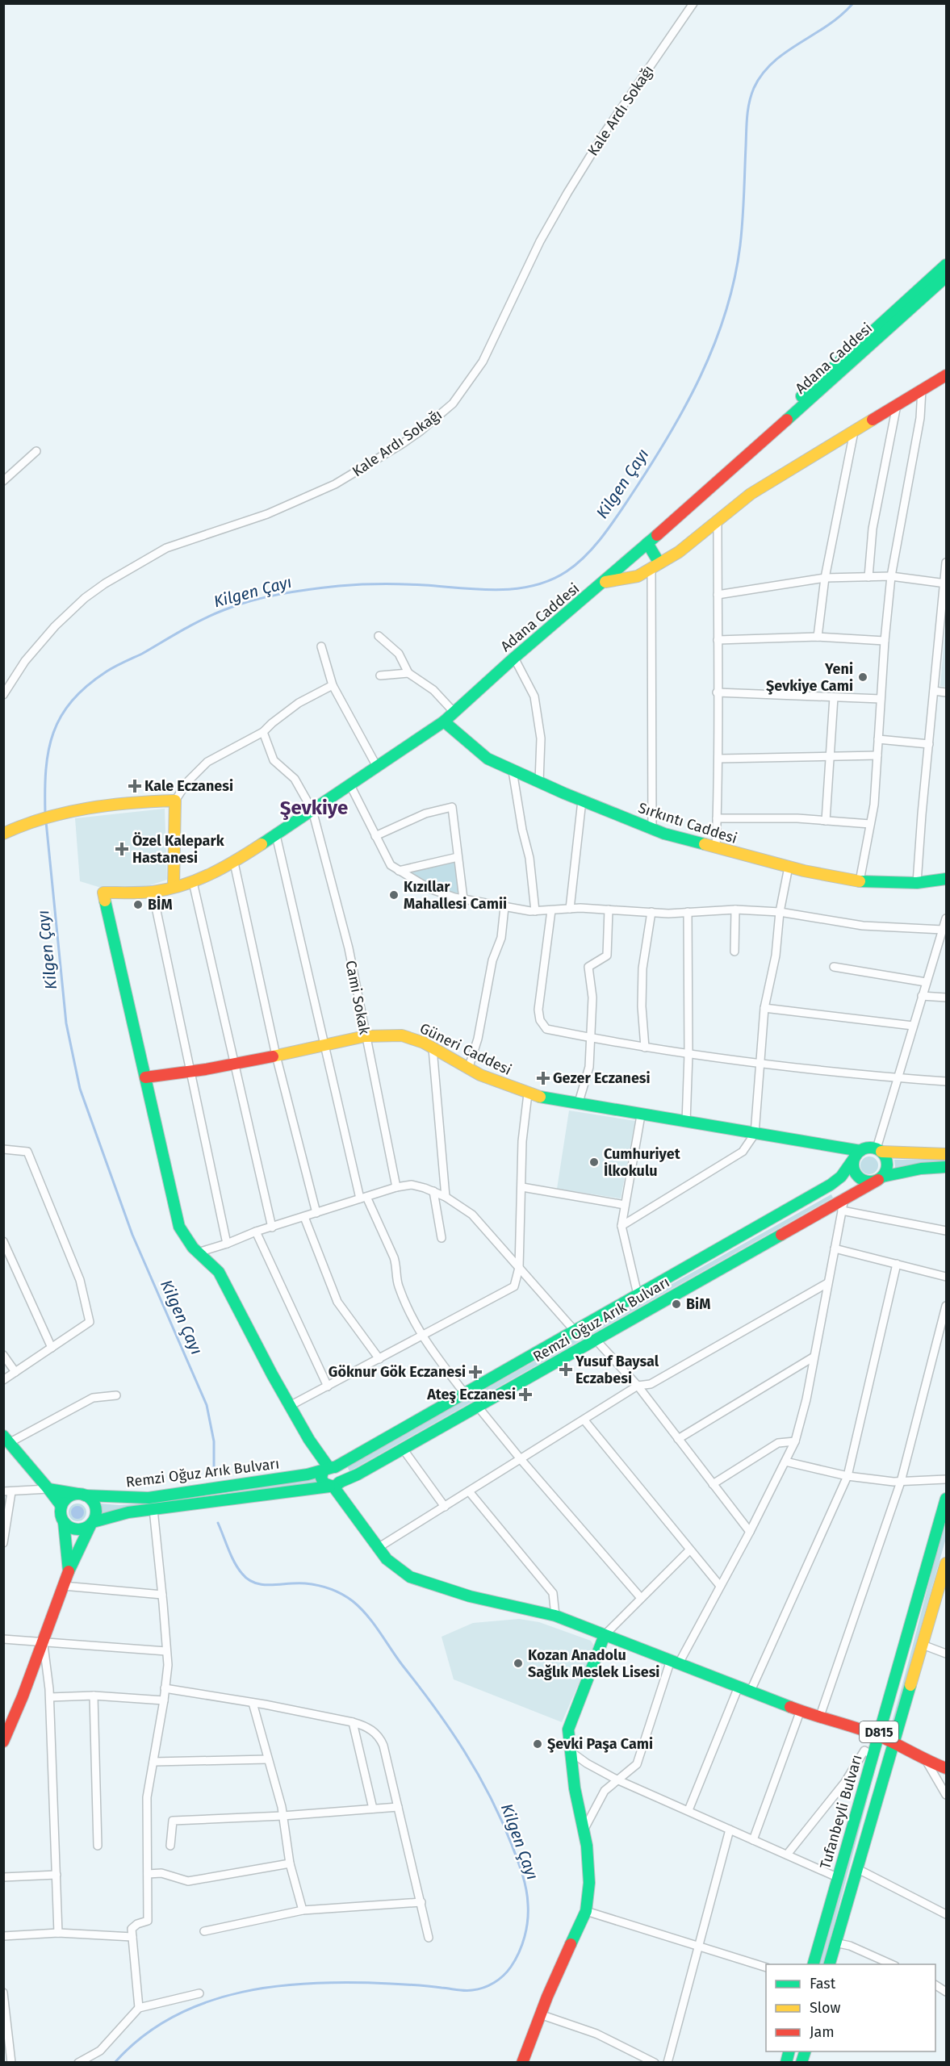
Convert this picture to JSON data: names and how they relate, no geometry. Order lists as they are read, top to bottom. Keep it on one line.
{"streets":{"main road":["Adana Caddesi","Sırkıntı Caddesi","Güneri Caddesi","Remzi Oğuz Arık Bulvarı","D815","Tufanbeyli Bulvarı"],"street":["Kale Ardı Sokağı","Cami Sokak"]},"crossings":[["Adana Caddesi","Sırkıntı Caddesi"],["Adana Caddesi","Cami Sokak"],["Adana Caddesi","Güneri Caddesi"],["Cami Sokak","Güneri Caddesi"],["Güneri Caddesi","Remzi Oğuz Arık Bulvarı"]],"districts":["Şevkiye"],"water":["Kilgen Çayı"],"places":{"other":["Yeni Şevkiye Cami","Kızıllar Mahallesi Camii","BİM","Cumhuriyet İlkokulu","BiM","Kozan Anadolu Sağlık Meslek Lisesi","Şevki Paşa Cami"],"health":["Kale Eczanesi","Özel Kalepark Hastanesi","Gezer Eczanesi","Yusuf Baysal Eczabesi","Göknur Gök Eczanesi","Ateş Eczanesi"]},"legend":["Fast","Slow","Jam"]}
